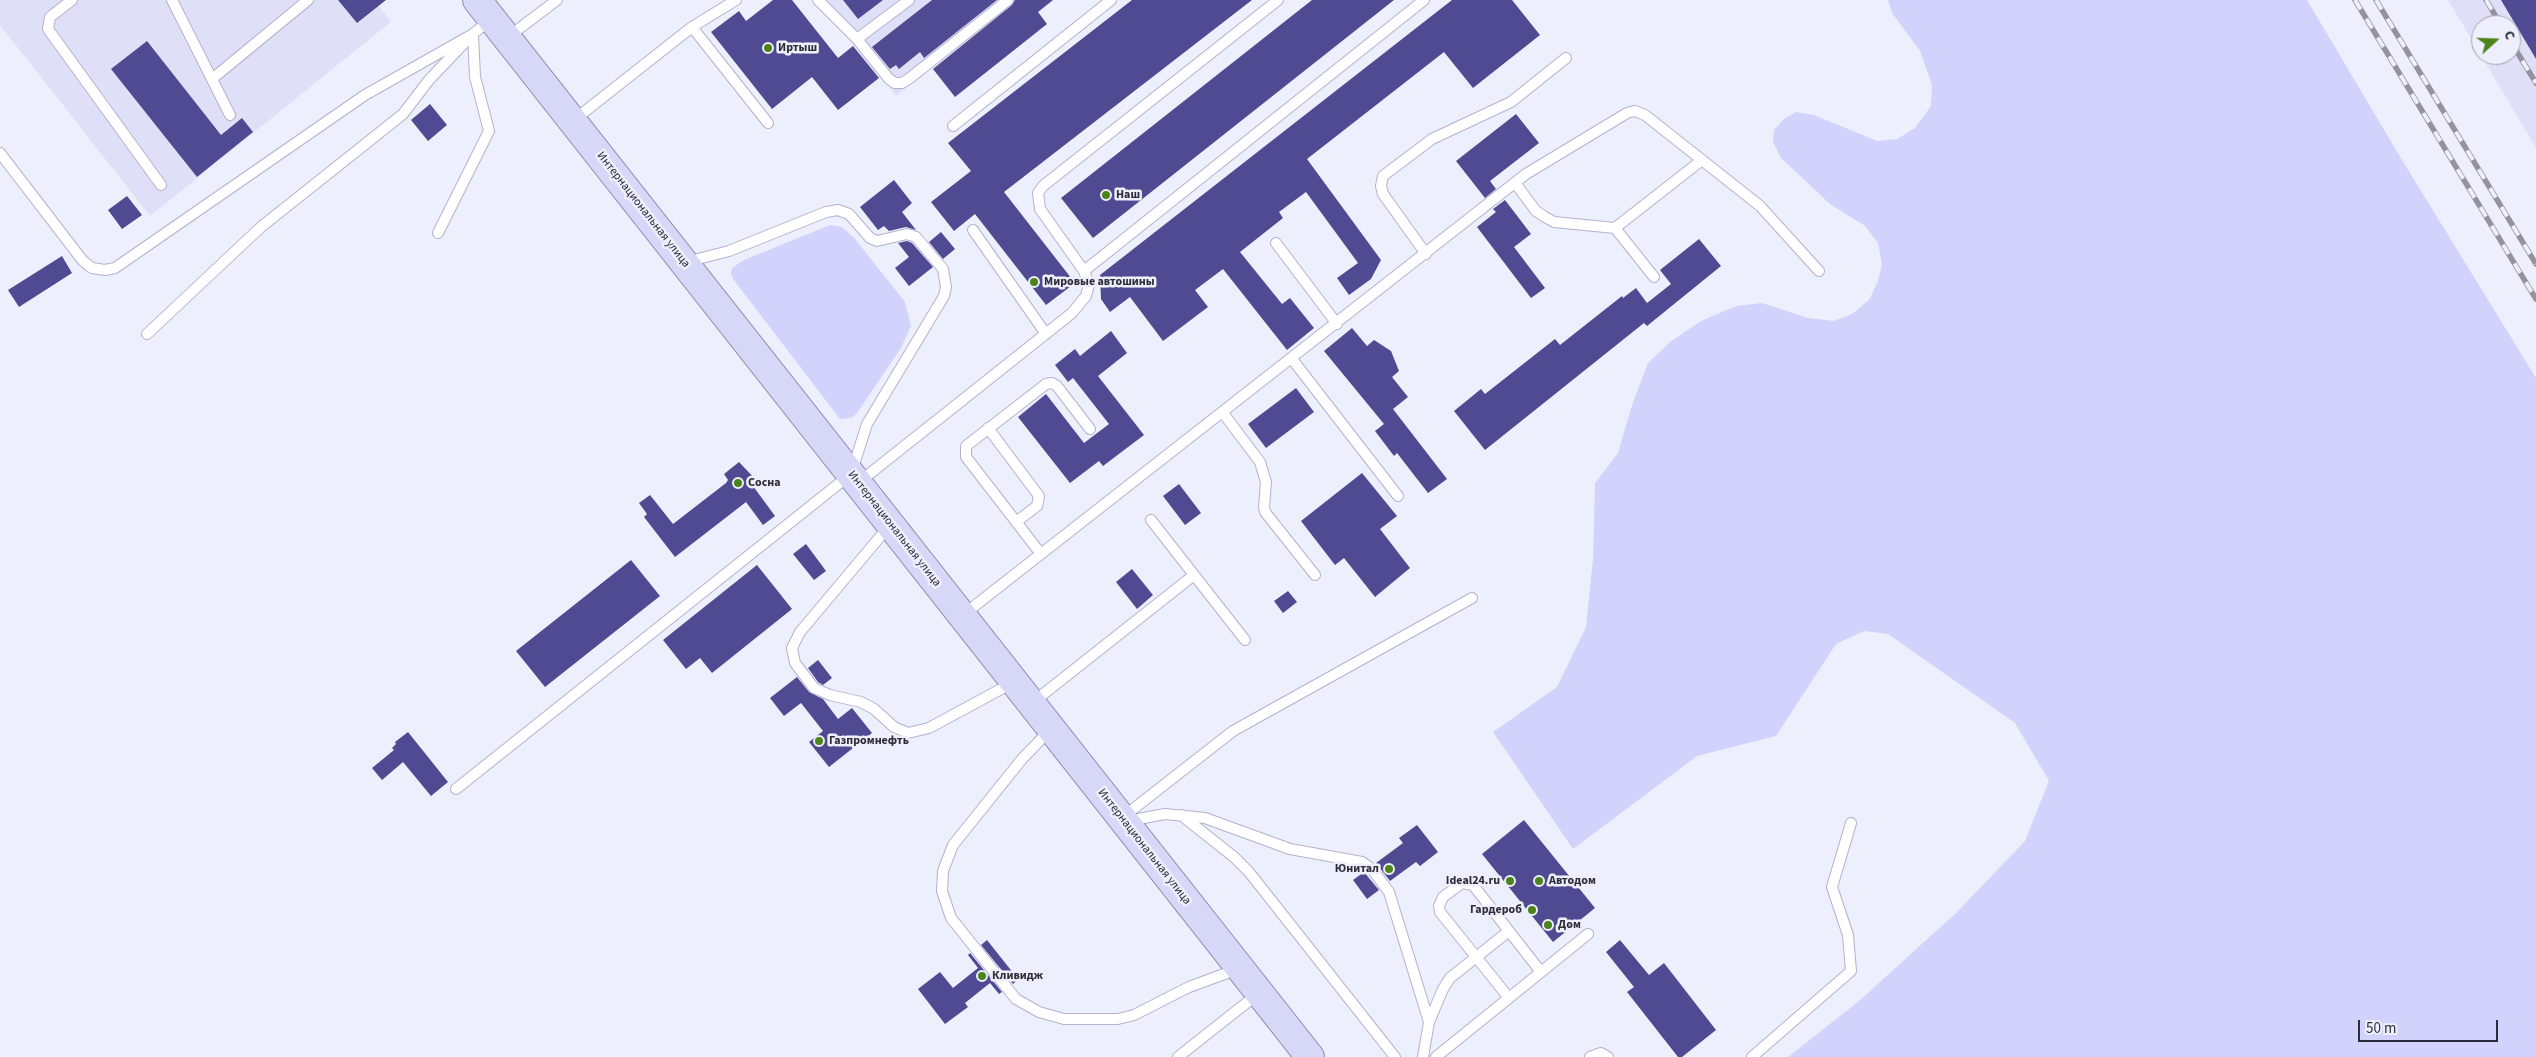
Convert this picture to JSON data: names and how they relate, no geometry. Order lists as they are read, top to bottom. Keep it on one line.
{"streets":{"main road":["Интернациональная улица"]},"places":["Иртыш","Наш","Мировые автошины","Сосна","Газпромнефть","Юнитал","Ideal24.ru","Автодом","Гардероб","Дом","Кливидж"],"scale_bar":"50 m","north":"right"}
